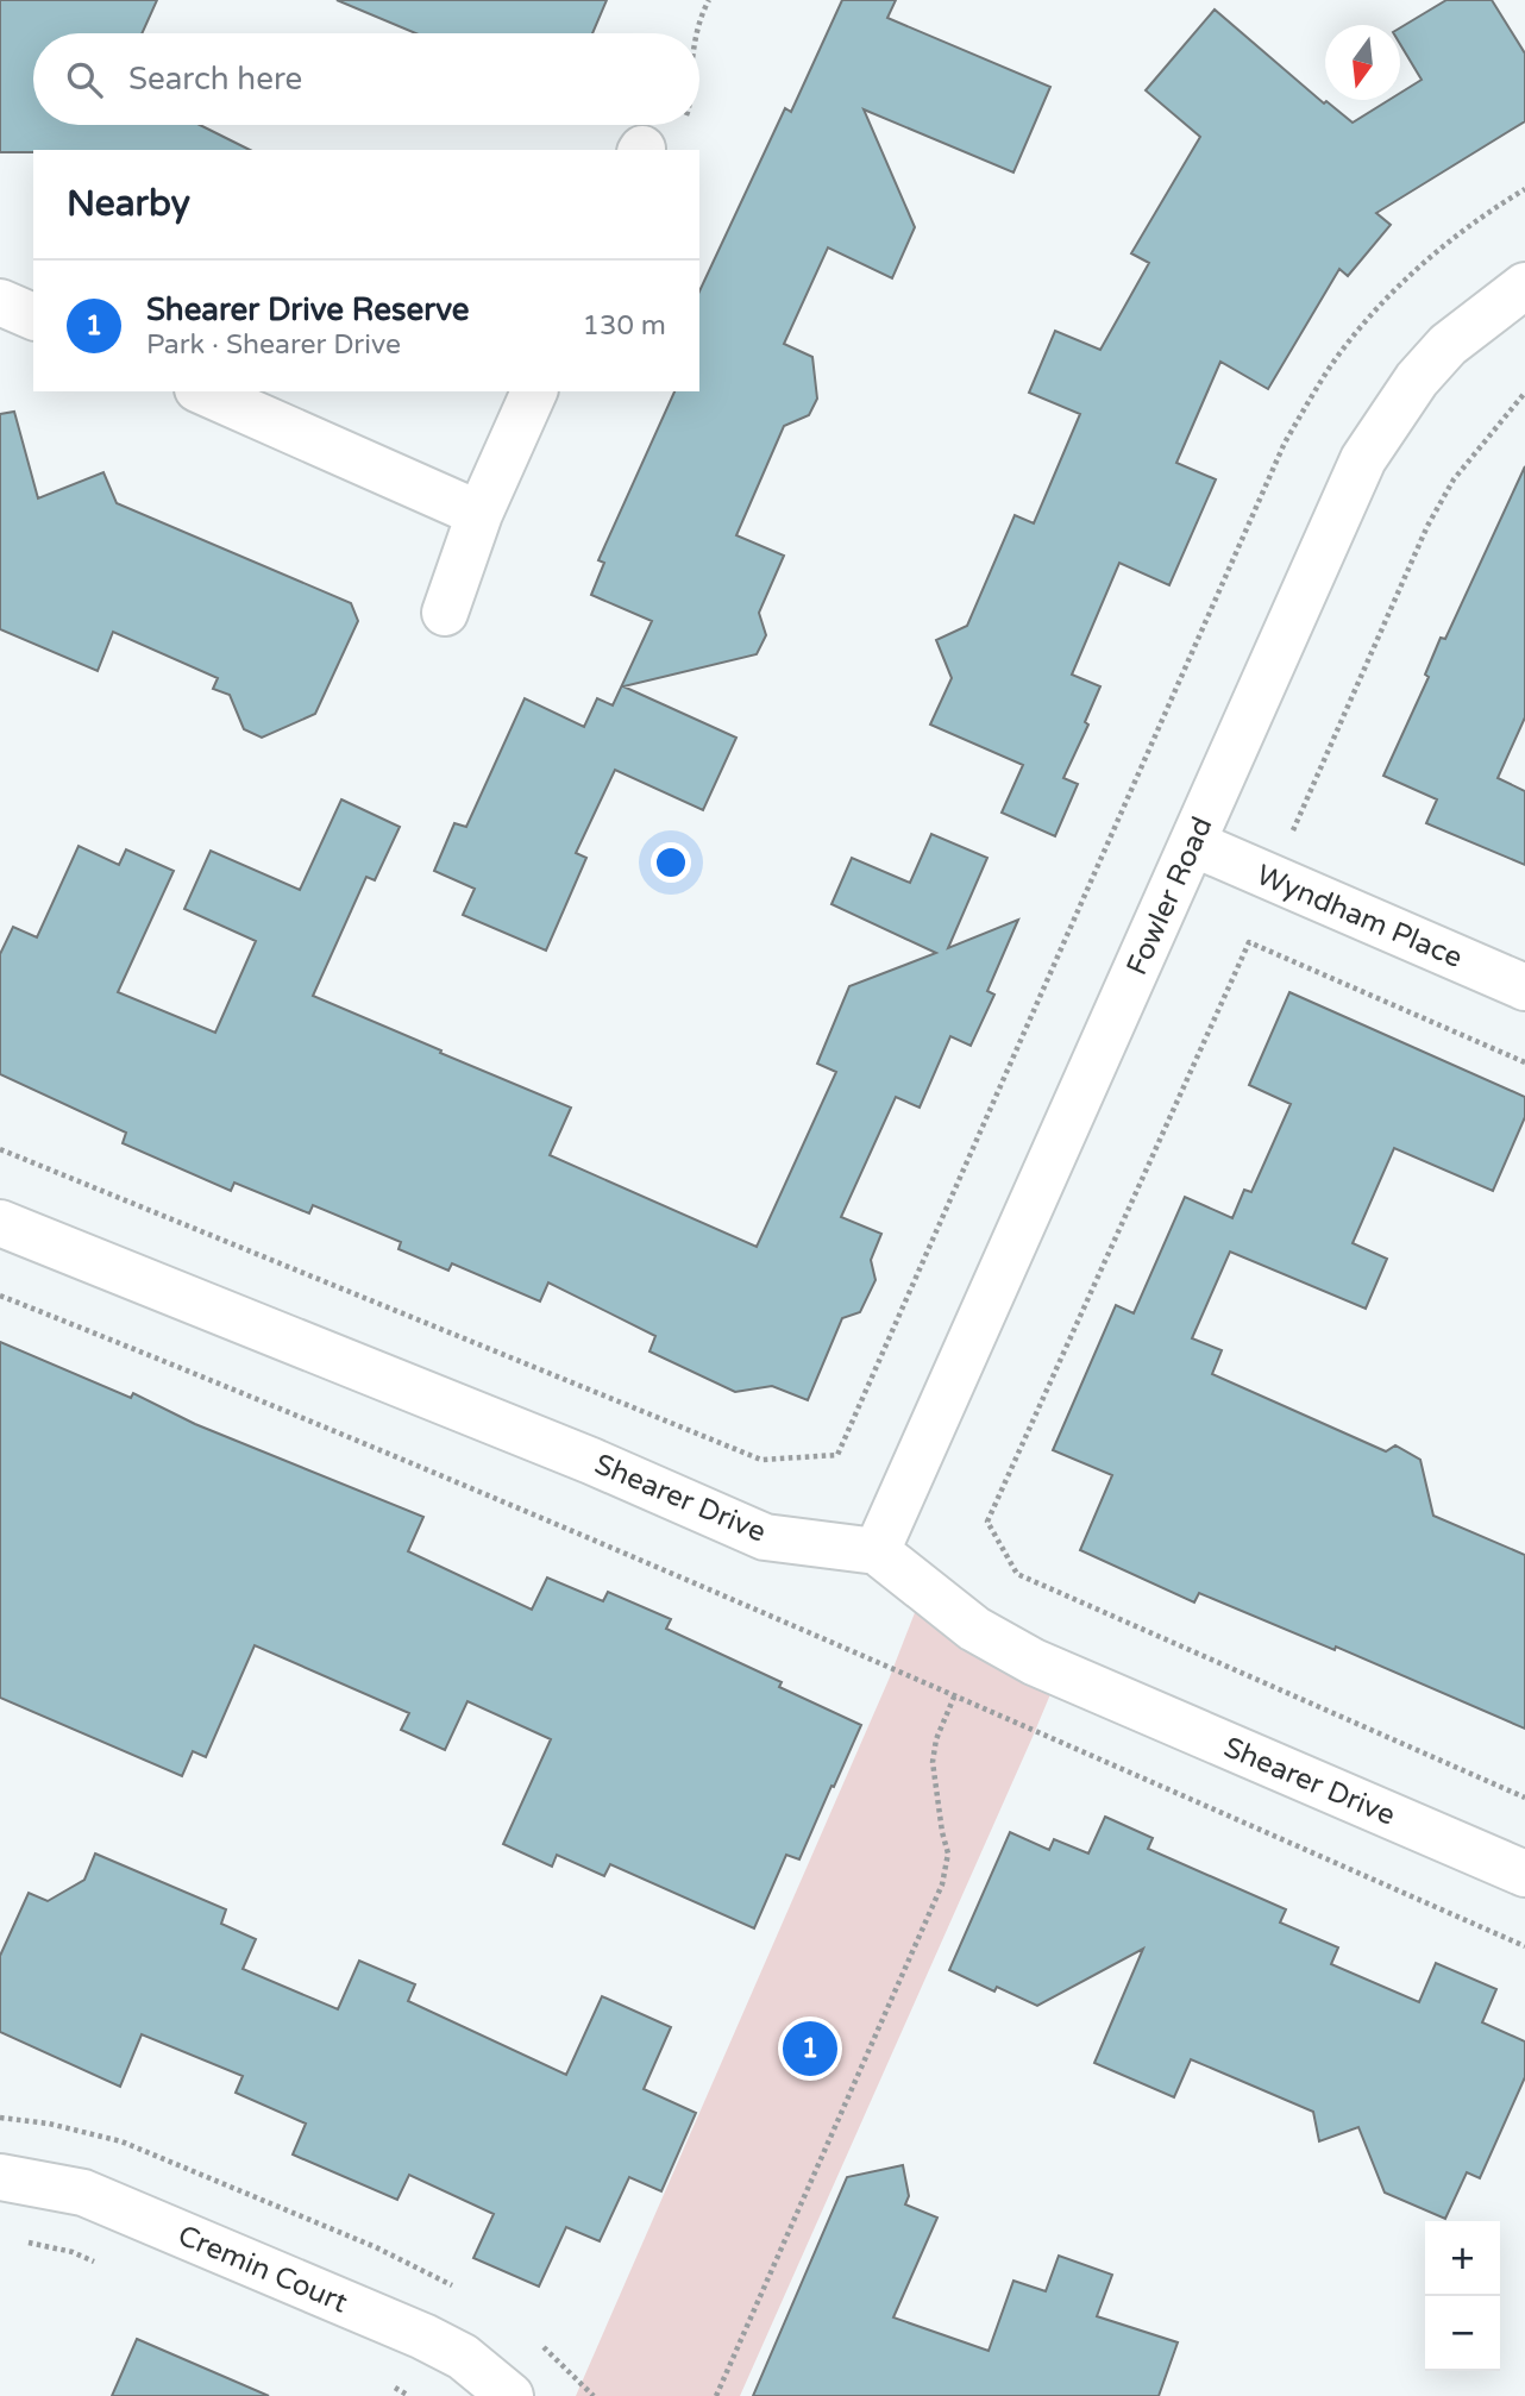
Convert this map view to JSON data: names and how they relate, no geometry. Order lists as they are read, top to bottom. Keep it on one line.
{"streets":{"street":["Fowler Road","Wyndham Place","Shearer Drive","Cremin Court"]},"crossings":[["Fowler Road","Wyndham Place"],["Fowler Road","Shearer Drive"]],"north":"bottom","page":{"search":"Search here","heading":"Nearby","list":[{"mark":"1","name":"Shearer Drive Reserve","note":"Park · Shearer Drive","value":"130 m"}],"pins":"1","map_buttons":["+","−"]}}
